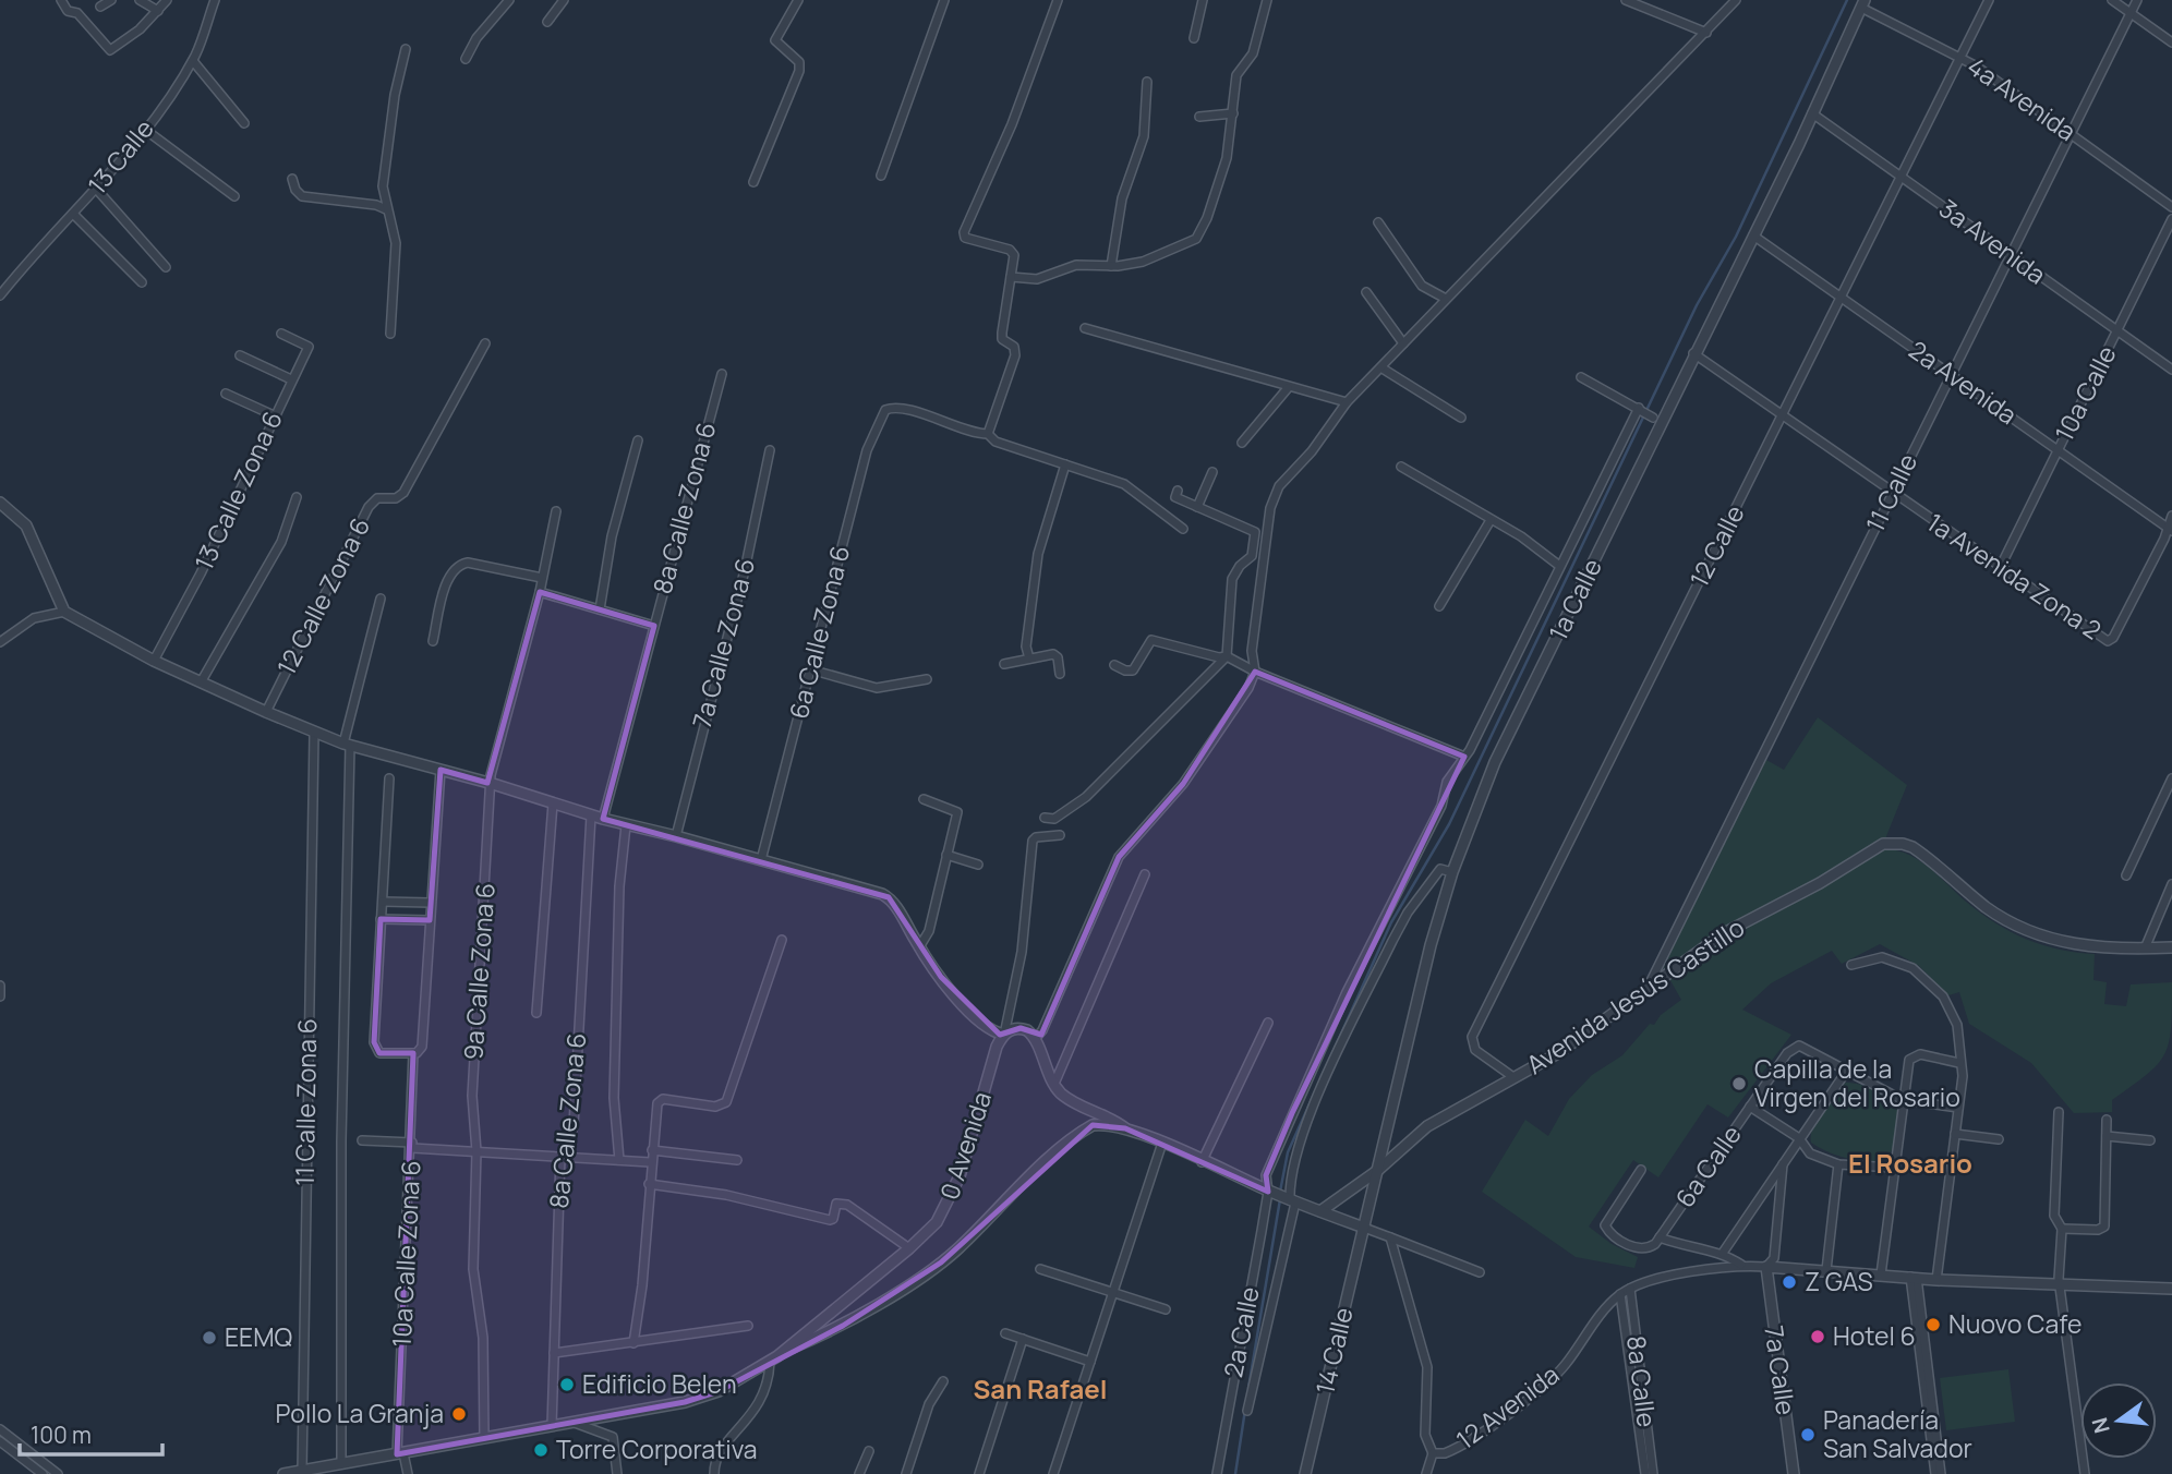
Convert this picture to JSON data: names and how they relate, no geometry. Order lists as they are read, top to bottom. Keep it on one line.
{"streets":{"street":["4a Avenida","13 Calle","3a Avenida","2a Avenida","10a Calle","13 Calle Zona 6","11 Calle","8a Calle Zona 6","12 Calle","1a Avenida Zona 2","12 Calle Zona 6","1a Calle","6a Calle Zona 6","7a Calle Zona 6","9a Calle Zona 6","Avenida Jesús Castillo","11 Calle Zona 6","0 Avenida","6a Calle","10a Calle Zona 6","2a Calle","14 Calle","7a Calle","8a Calle","12 Avenida"]},"crossings":[["4a Avenida","11 Calle"],["4a Avenida","12 Calle"],["4a Avenida","1a Calle"],["3a Avenida","10a Calle"],["3a Avenida","11 Calle"],["3a Avenida","12 Calle"],["3a Avenida","1a Calle"],["2a Avenida","10a Calle"],["2a Avenida","11 Calle"],["2a Avenida","12 Calle"],["2a Avenida","1a Avenida Zona 2"],["2a Avenida","1a Calle"],["10a Calle","1a Avenida Zona 2"],["11 Calle","1a Avenida Zona 2"],["11 Calle","Avenida Jesús Castillo"],["8a Calle Zona 6","0 Avenida"],["12 Calle","1a Avenida Zona 2"],["12 Calle","Avenida Jesús Castillo"],["1a Avenida Zona 2","1a Calle"],["1a Calle","Avenida Jesús Castillo"],["1a Calle","14 Calle"],["9a Calle Zona 6","0 Avenida"],["11 Calle Zona 6","0 Avenida"],["0 Avenida","10a Calle Zona 6"],["0 Avenida","2a Calle"],["7a Calle","12 Avenida"],["8a Calle","12 Avenida"]],"districts":["El Rosario","San Rafael"],"places":["Capilla de la Virgen del Rosario","Z GAS","Nuovo Cafe","Hotel 6","EEMQ","Edificio Belen","Pollo La Granja","Panadería San Salvador","Torre Corporativa"],"scale_bar":"100 m","north":"left"}
